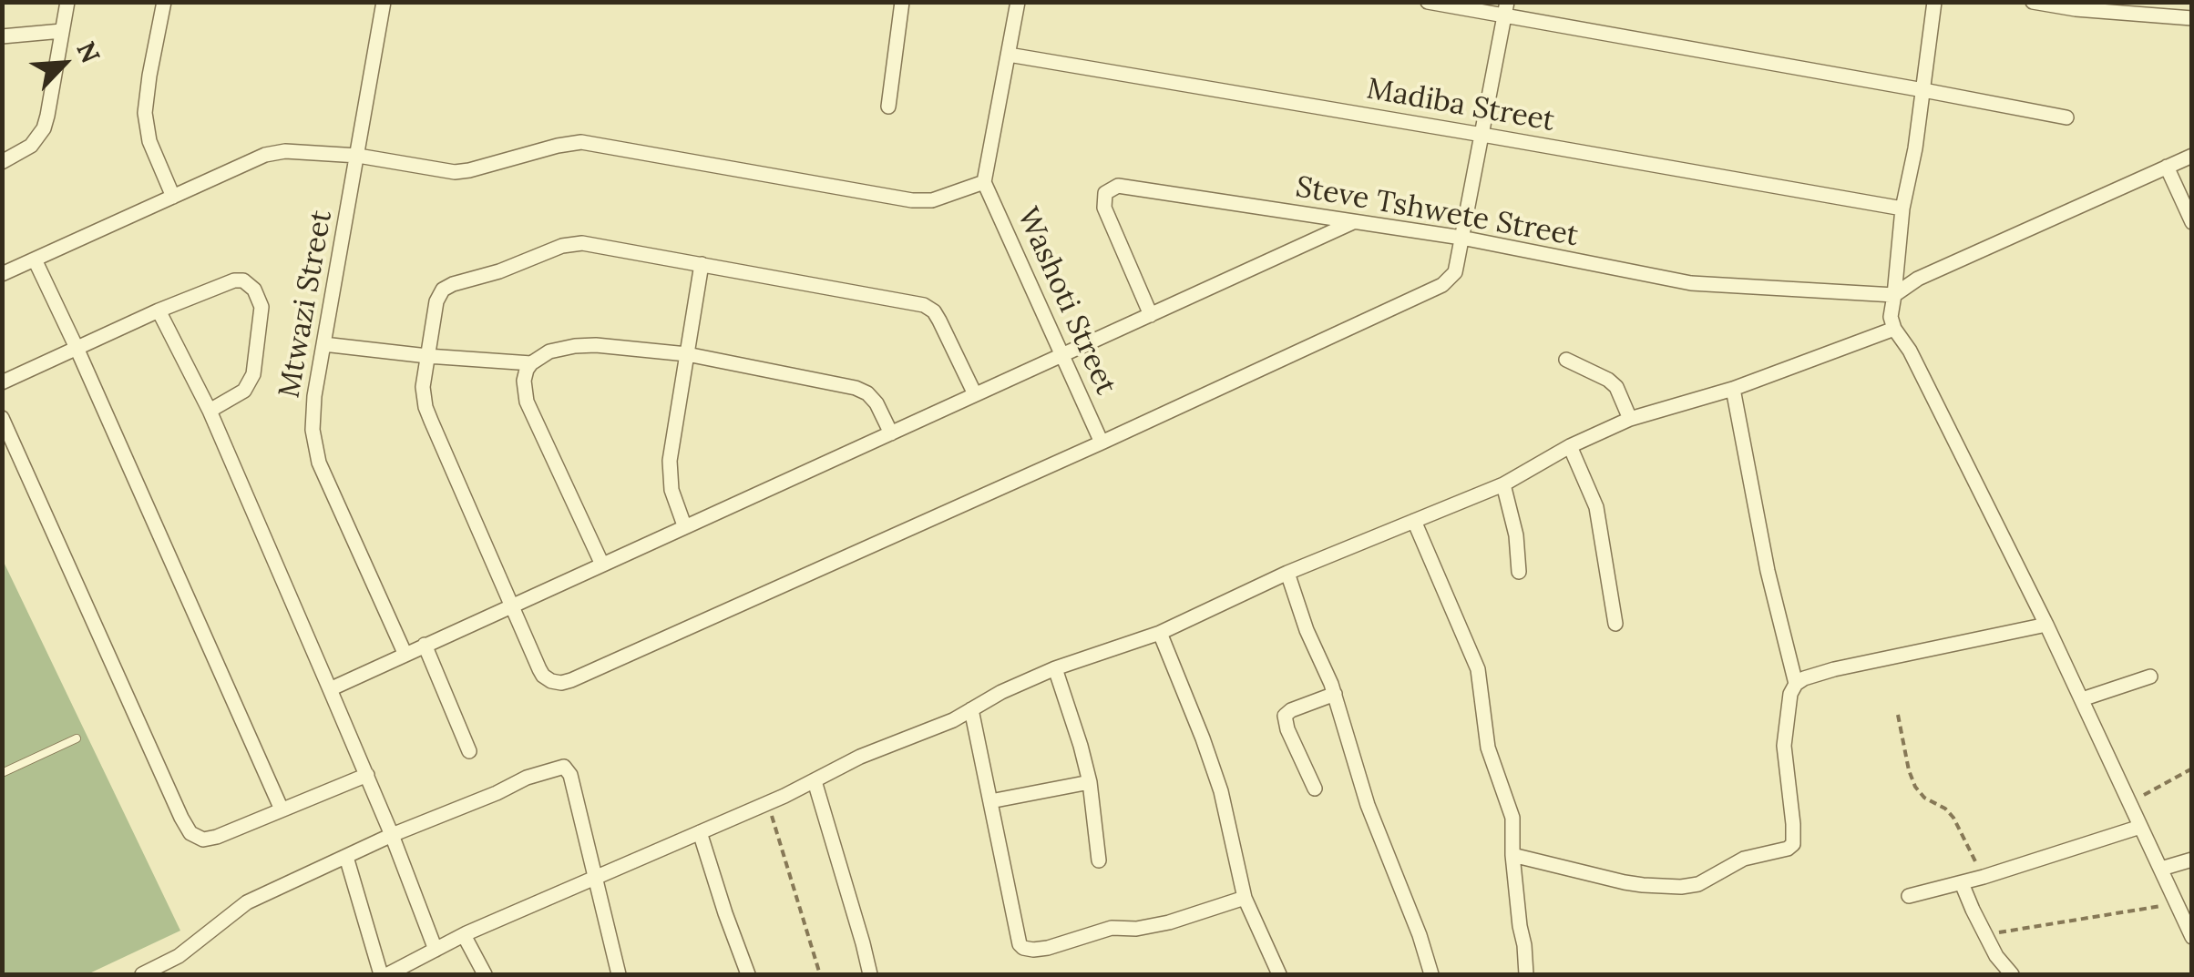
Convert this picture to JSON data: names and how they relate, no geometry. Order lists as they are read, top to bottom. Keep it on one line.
{"streets":{"street":["Madiba Street","Steve Tshwete Street","Washoti Street","Mtwazi Street"]},"north":"top right"}
